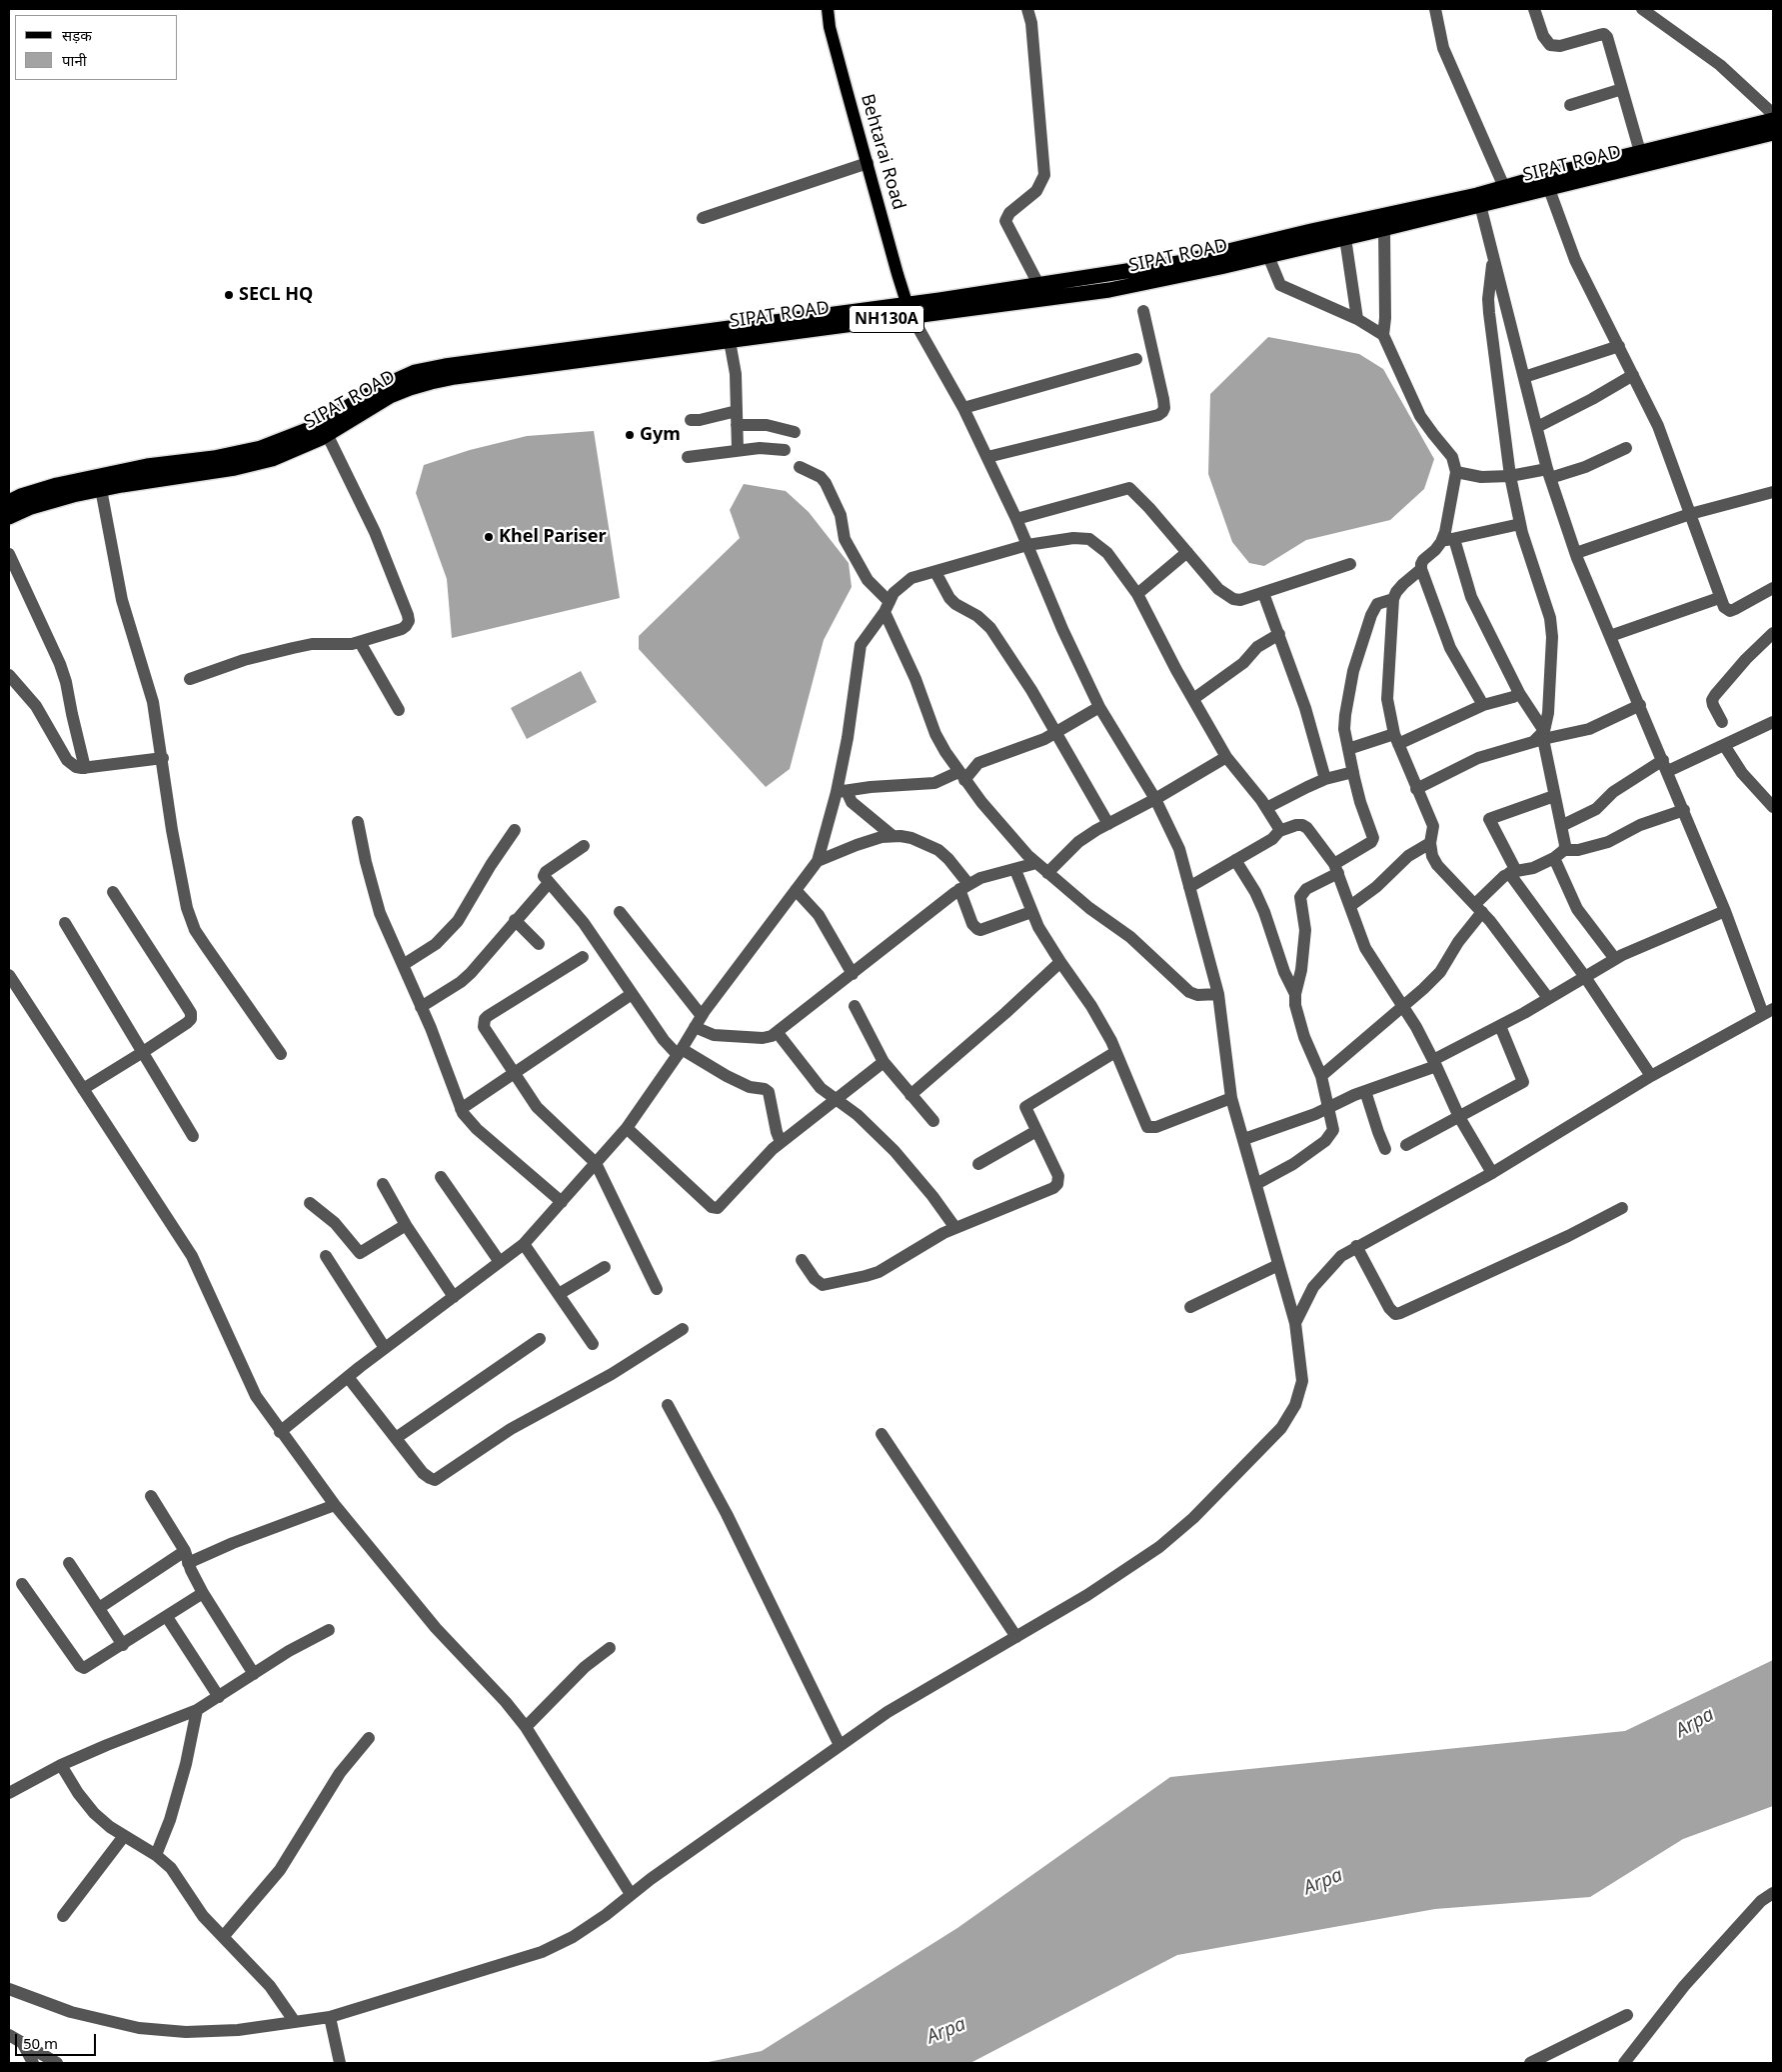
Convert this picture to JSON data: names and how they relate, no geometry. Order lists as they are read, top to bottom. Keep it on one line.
{"streets":{"highway":["SIPAT ROAD","NH130A"],"main road":["Behtarai Road"]},"crossings":[["Behtarai Road","SIPAT ROAD"]],"water":["Arpa"],"places":["SECL HQ","Gym","Khel Pariser"],"legend":["सड़क","पानी"],"scale_bar":"50 m"}
